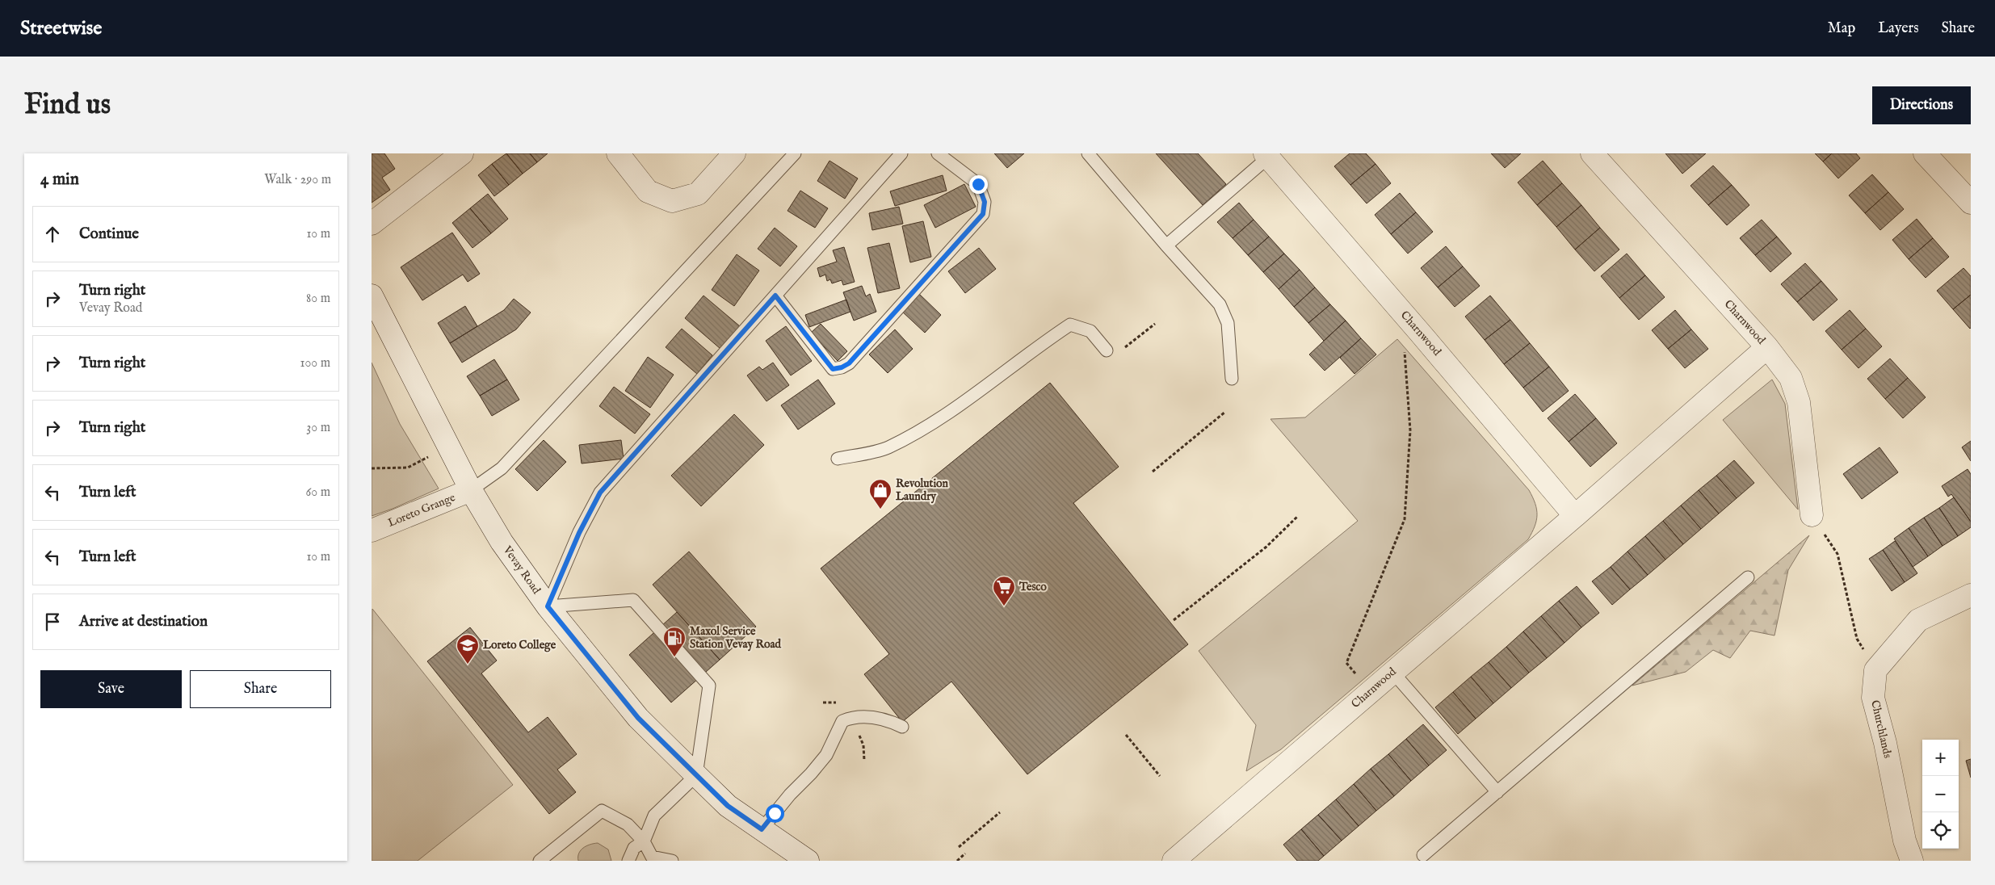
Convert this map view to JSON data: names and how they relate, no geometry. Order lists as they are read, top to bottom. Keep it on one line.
{"streets":{"street":["Charnwood","Loreto Grange","Vevay Road","Churchlands"]},"crossings":[["Loreto Grange","Vevay Road"]],"places":{"shop":["Revolution Laundry"],"supermarket":["Tesco"],"fuel station":["Maxol Service Station Vevay Road"],"school or university":["Loreto College"]},"page":{"header":"Streetwise","nav":["Map","Layers","Share"],"buttons":["Directions",["Save","Share"]],"title":"Find us","heading":["4 min","Walk · 290 m"],"list":[["Continue","10 m"],["Turn right","Vevay Road","80 m"],["Turn right","100 m"],["Turn right","30 m"],["Turn left","60 m"],["Turn left","10 m"],"Arrive at destination"],"map_buttons":["+","−"]}}
